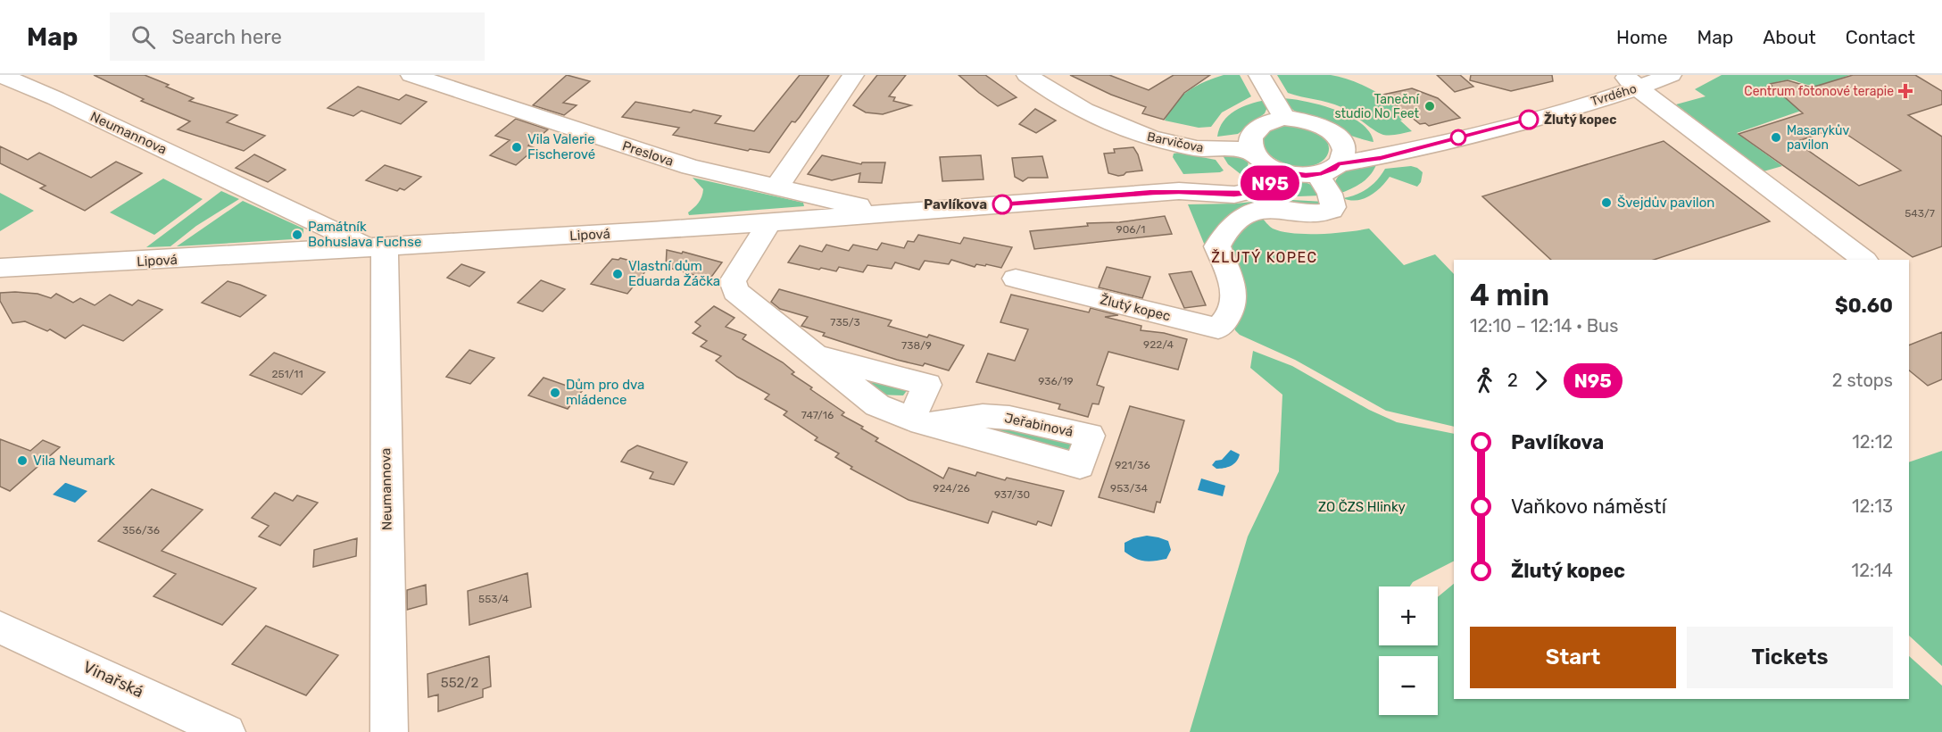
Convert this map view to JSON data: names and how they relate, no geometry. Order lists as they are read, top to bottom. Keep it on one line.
{"streets":{"street":["Tvrdého","Neumannova","Barvičova","Preslova","Lipová","Žlutý kopec","Jeřabinová","Vinařská"]},"crossings":[["Tvrdého","Barvičova"],["Tvrdého","Lipová"],["Tvrdého","Žlutý kopec"],["Neumannova","Lipová"],["Barvičova","Lipová"],["Barvičova","Žlutý kopec"],["Preslova","Lipová"],["Lipová","Žlutý kopec"]],"districts":["ŽLUTÝ KOPEC"],"parks":["ZO ČZS Hlinky"],"places":{"health":["Centrum fotonové terapie"],"other":["Taneční studio No Feet","Žlutý kopec","Masarykův pavilon","Vila Valerie Fischerové","Švejdův pavilon","Pavlíkova","Památník Bohuslava Fuchse","Vlastní dům Eduarda Žáčka","Dům pro dva mládence","Vila Neumark"]},"lines":["bus line N95"],"house_numbers":["543/7","906/1","735/3","922/4","738/9","251/11","936/19","747/16","921/36","924/26","953/34","937/30","356/36","553/4","552/2"],"page":{"header":"Map","search":"Search here","nav":["Home","Map","About","Contact"],"on_map":"N95","heading":["4 min","12:10 – 12:14 · Bus","$0.60"],"legs":["2","N95","2 stops"],"list":[{"name":"Pavlíkova","value":"12:12"},{"name":"Vaňkovo náměstí","value":"12:13"},{"name":"Žlutý kopec","value":"12:14"}],"map_buttons":["+","−"],"buttons":["Start","Tickets"]}}
